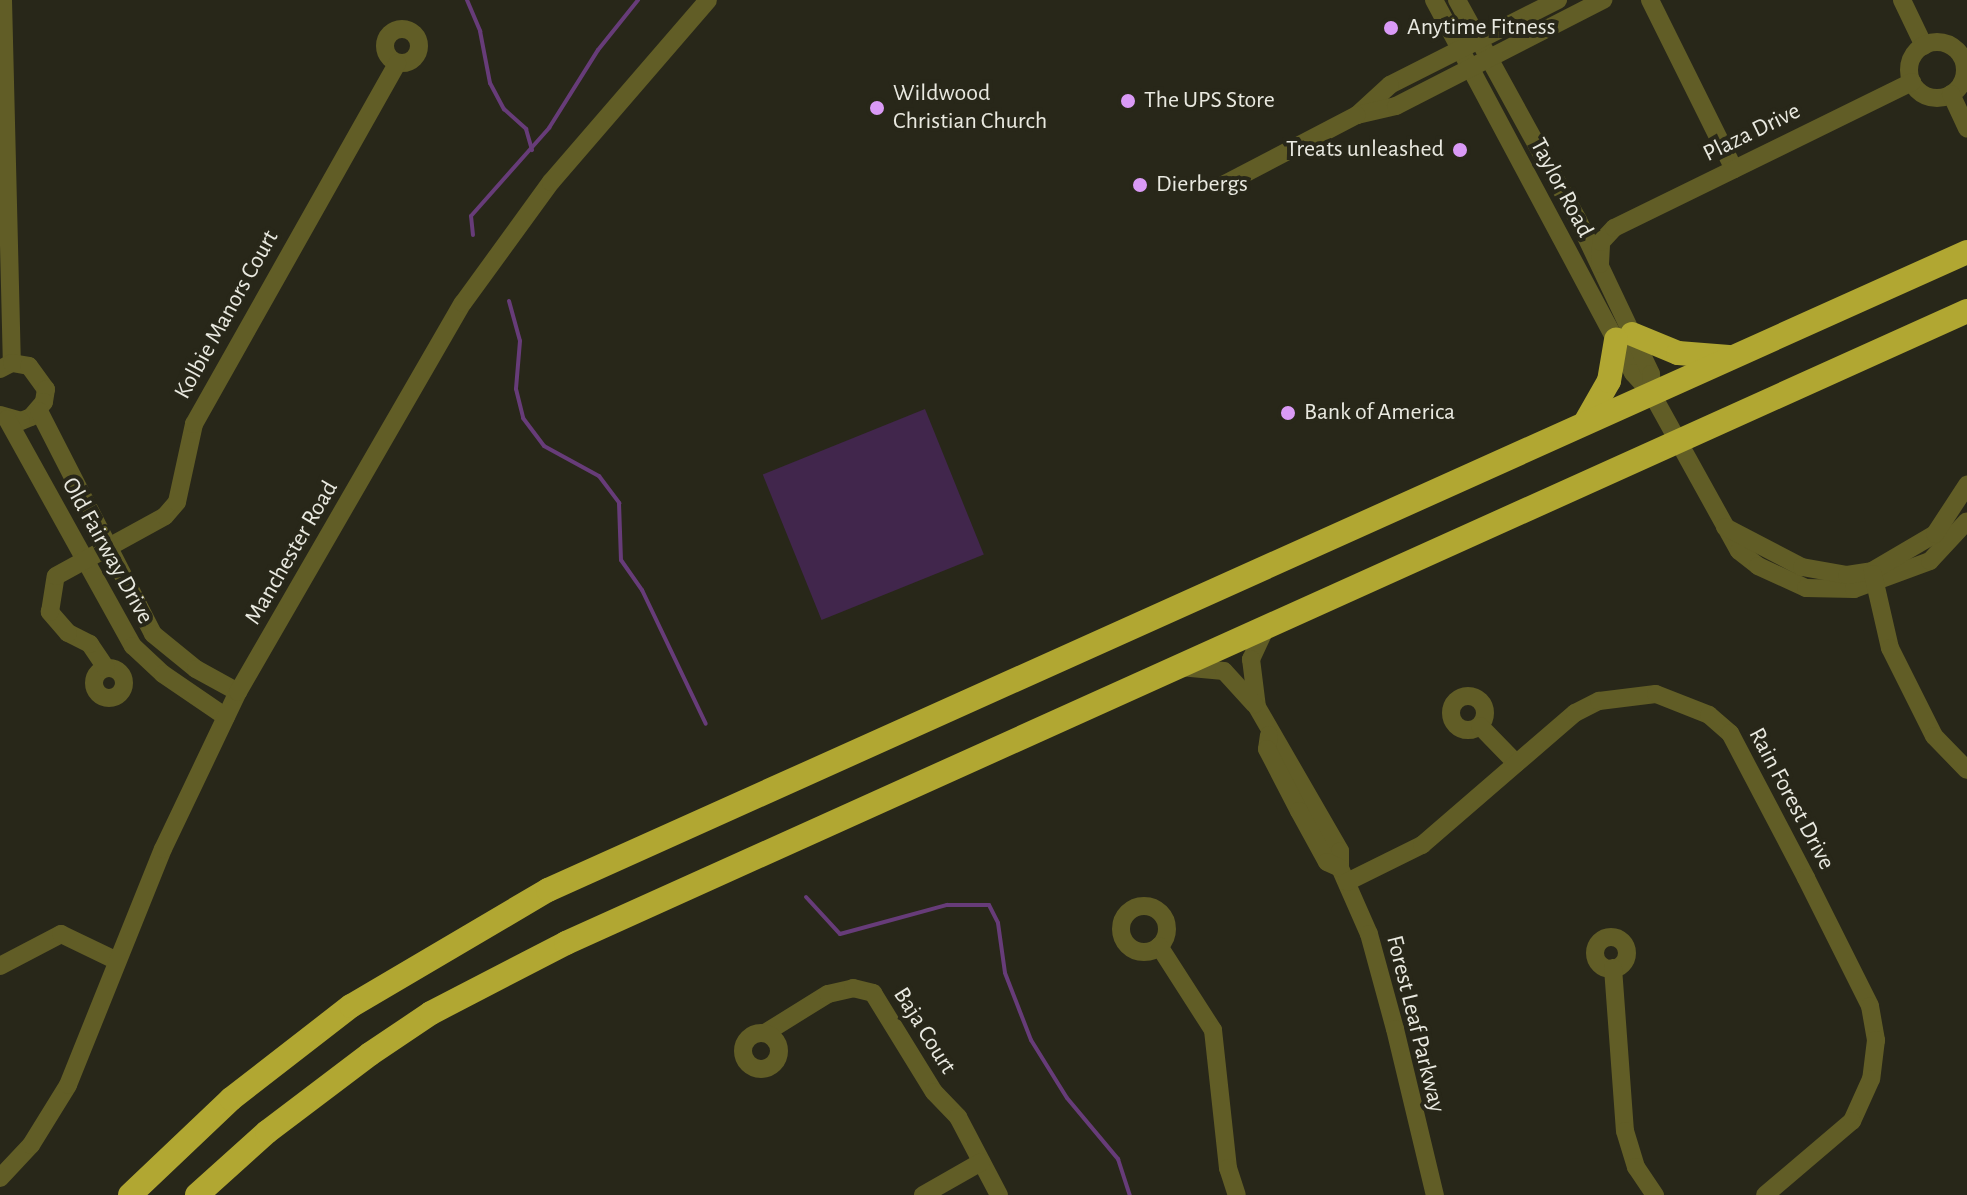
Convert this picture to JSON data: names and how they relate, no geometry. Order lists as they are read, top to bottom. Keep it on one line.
{"streets":{"street":["Plaza Drive","Taylor Road","Kolbie Manors Court","Old Fairway Drive","Manchester Road","Rain Forest Drive","Forest Leaf Parkway","Baja Court"]},"crossings":[["Kolbie Manors Court","Old Fairway Drive"],["Old Fairway Drive","Manchester Road"],["Rain Forest Drive","Forest Leaf Parkway"]],"places":["Anytime Fitness","The UPS Store","Wildwood Christian Church","Treats unleashed","Dierbergs","Bank of America"]}
